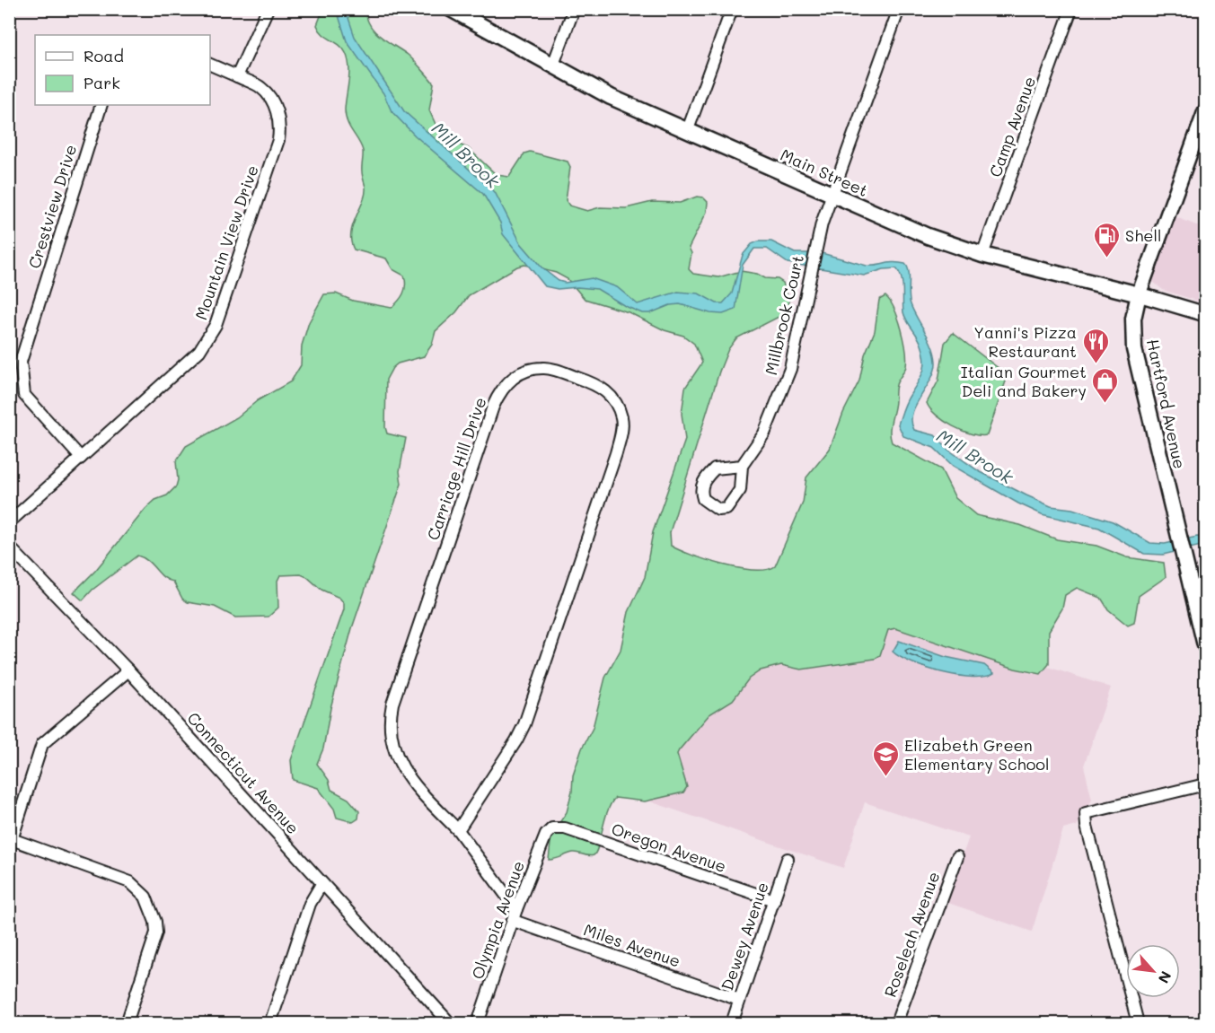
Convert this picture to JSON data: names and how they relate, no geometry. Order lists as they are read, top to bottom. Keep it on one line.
{"streets":{"main road":["Main Street","Hartford Avenue"],"street":["Camp Avenue","Crestview Drive","Mountain View Drive","Millbrook Court","Carriage Hill Drive","Connecticut Avenue","Oregon Avenue","Olympia Avenue","Roseleah Avenue","Dewey Avenue","Miles Avenue"]},"crossings":[["Camp Avenue","Main Street"],["Main Street","Millbrook Court"],["Main Street","Hartford Avenue"],["Crestview Drive","Mountain View Drive"],["Carriage Hill Drive","Olympia Avenue"],["Carriage Hill Drive","Miles Avenue"],["Oregon Avenue","Olympia Avenue"],["Oregon Avenue","Dewey Avenue"],["Olympia Avenue","Miles Avenue"],["Dewey Avenue","Miles Avenue"]],"water":["Mill Brook"],"places":{"fuel station":["Shell"],"restaurant":["Yanni's Pizza Restaurant"],"shop":["Italian Gourmet Deli and Bakery"],"school or university":["Elizabeth Green Elementary School"]},"legend":["Road","Park"],"north":"bottom right"}
